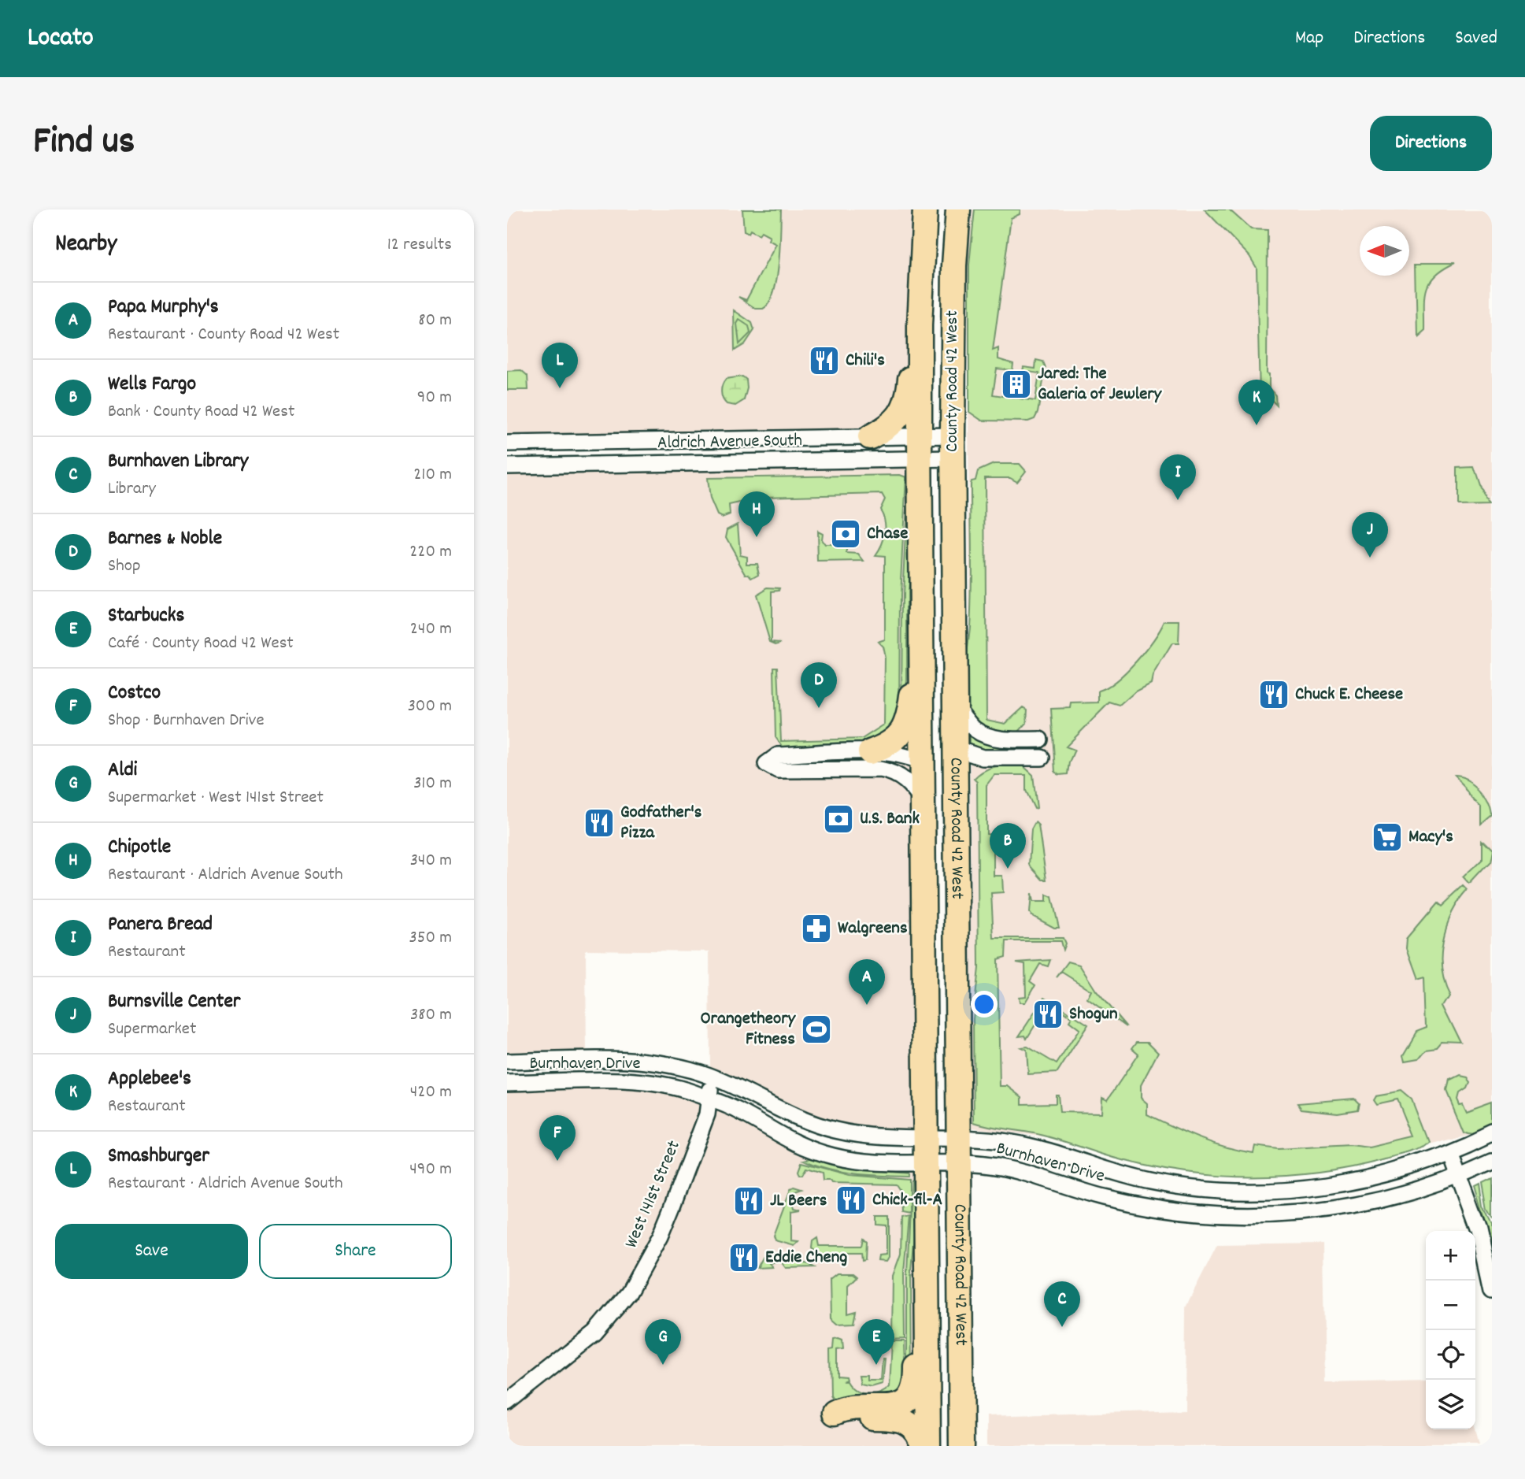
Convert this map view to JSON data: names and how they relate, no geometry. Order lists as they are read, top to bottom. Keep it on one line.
{"streets":{"highway":["County Road 42 West"],"street":["Aldrich Avenue South","Burnhaven Drive","West 141st Street"]},"crossings":[["County Road 42 West","Aldrich Avenue South"],["County Road 42 West","Burnhaven Drive"],["Burnhaven Drive","West 141st Street"]],"places":{"restaurant":["Chili's","Chuck E. Cheese","Godfather's Pizza","Shogun","Chick-fil-A","JL Beers","Eddie Cheng"],"building":["Jared: The Galeria of Jewlery"],"bank":["Chase","U.S. Bank"],"supermarket":["Macy's"],"pharmacy":["Walgreens"],"sports":["Orangetheory Fitness"]},"north":"left","page":{"header":"Locato","nav":["Map","Directions","Saved"],"title":"Find us","buttons":["Directions",["Save","Share"]],"heading":["Nearby","12 results"],"list":[{"mark":"A","name":"Papa Murphy's","note":"Restaurant · County Road 42 West","value":"80 m"},{"mark":"B","name":"Wells Fargo","note":"Bank · County Road 42 West","value":"90 m"},{"mark":"C","name":"Burnhaven Library","note":"Library","value":"210 m"},{"mark":"D","name":"Barnes & Noble","note":"Shop","value":"220 m"},{"mark":"E","name":"Starbucks","note":"Café · County Road 42 West","value":"240 m"},{"mark":"F","name":"Costco","note":"Shop · Burnhaven Drive","value":"300 m"},{"mark":"G","name":"Aldi","note":"Supermarket · West 141st Street","value":"310 m"},{"mark":"H","name":"Chipotle","note":"Restaurant · Aldrich Avenue South","value":"340 m"},{"mark":"I","name":"Panera Bread","note":"Restaurant","value":"350 m"},{"mark":"J","name":"Burnsville Center","note":"Supermarket","value":"380 m"},{"mark":"K","name":"Applebee's","note":"Restaurant","value":"420 m"},{"mark":"L","name":"Smashburger","note":"Restaurant · Aldrich Avenue South","value":"490 m"}],"pins":["L","K","I","H","J","D","B","A","F","C","E","G"],"map_buttons":["+","−"]}}
